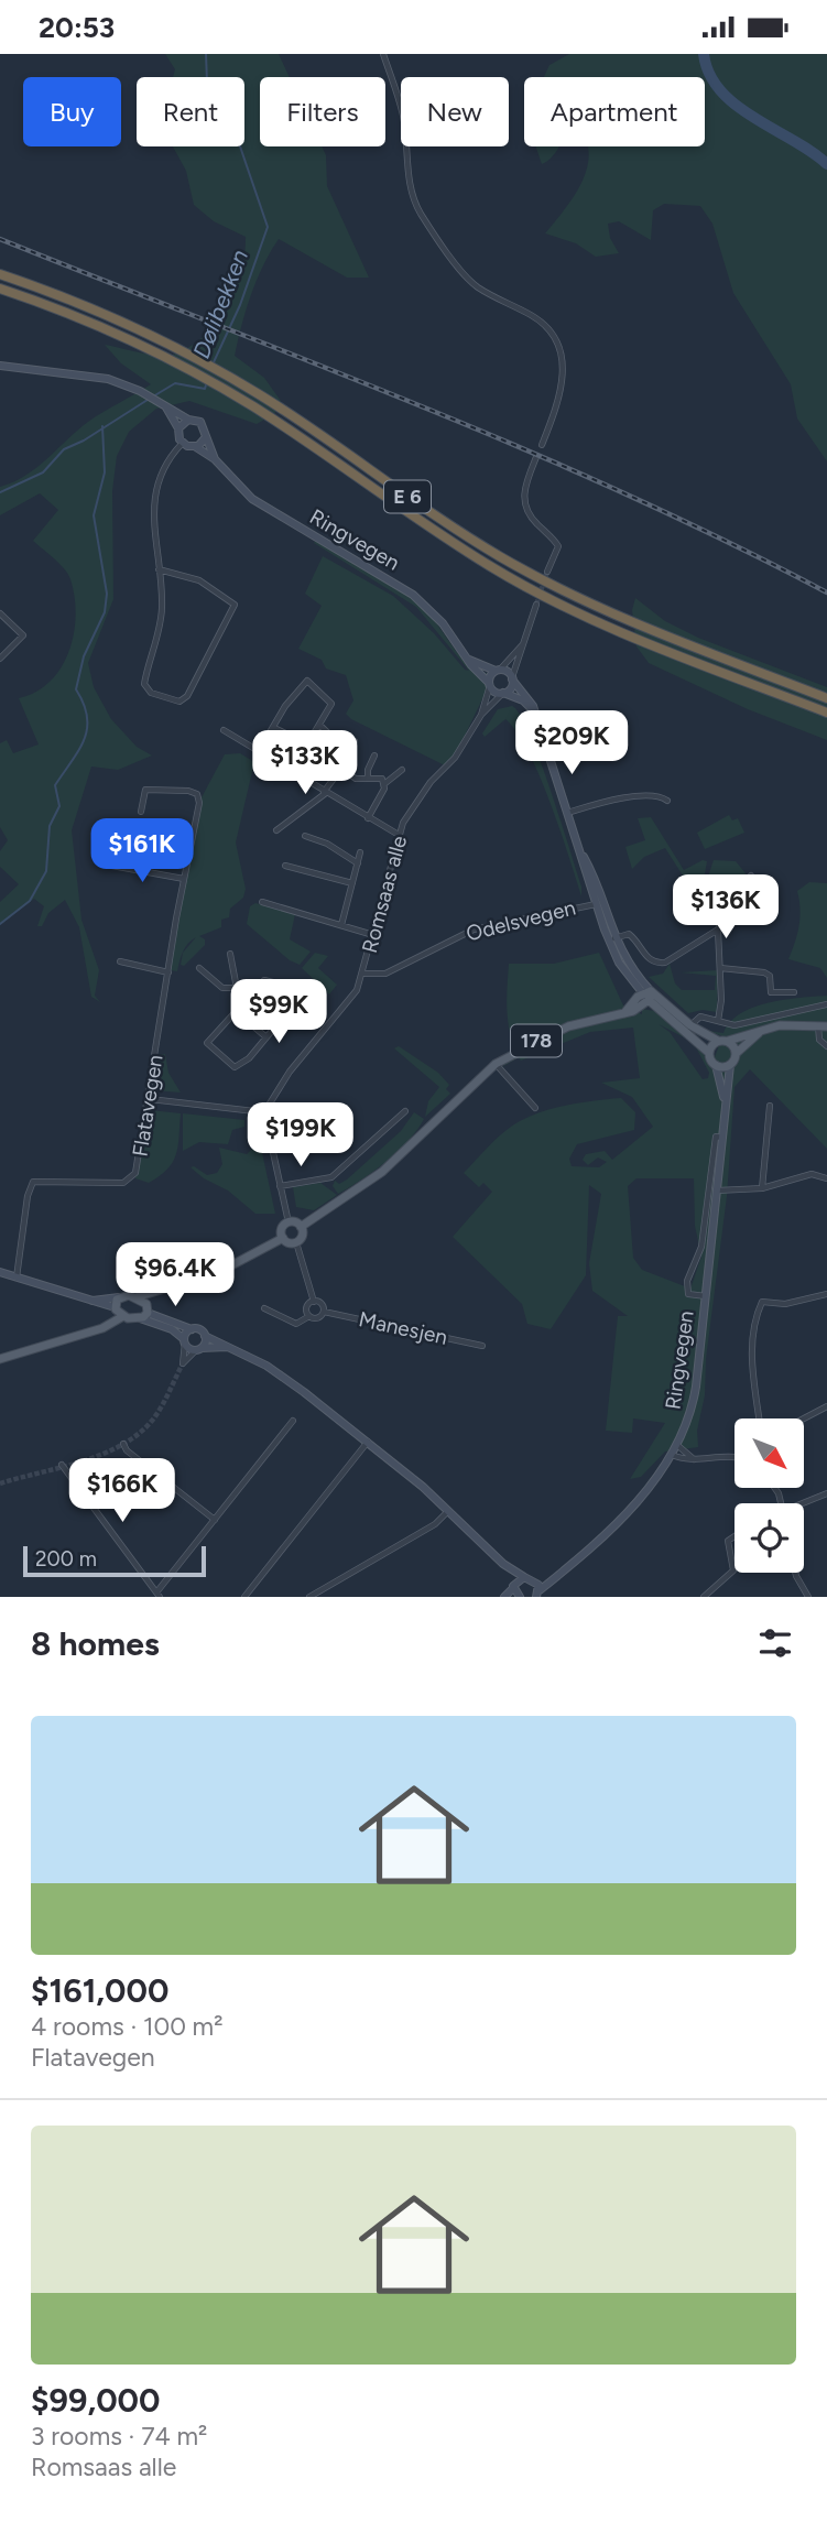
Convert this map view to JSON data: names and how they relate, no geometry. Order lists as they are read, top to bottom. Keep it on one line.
{"streets":{"highway":["E 6"],"main road":["Ringvegen","178"],"street":["Romsaas alle","Odelsvegen","Flatavegen","Manesjen"]},"crossings":[["Ringvegen","Romsaas alle"],["Romsaas alle","Odelsvegen"]],"water":["Dølibekken"],"scale_bar":"200 m","north":"bottom right","page":{"status":"20:53","chip":["Buy","Rent","Filters","New","Apartment"],"price":["$209K","$133K","$161K","$136K","$99K","$199K","$96.4K","$166K"],"scale":"200 m","heading":"8 homes","list":[{"name":"$161,000","note":"4 rooms · 100 m² · Flatavegen"},{"name":"$99,000","note":"3 rooms · 74 m² · Romsaas alle"}]}}
